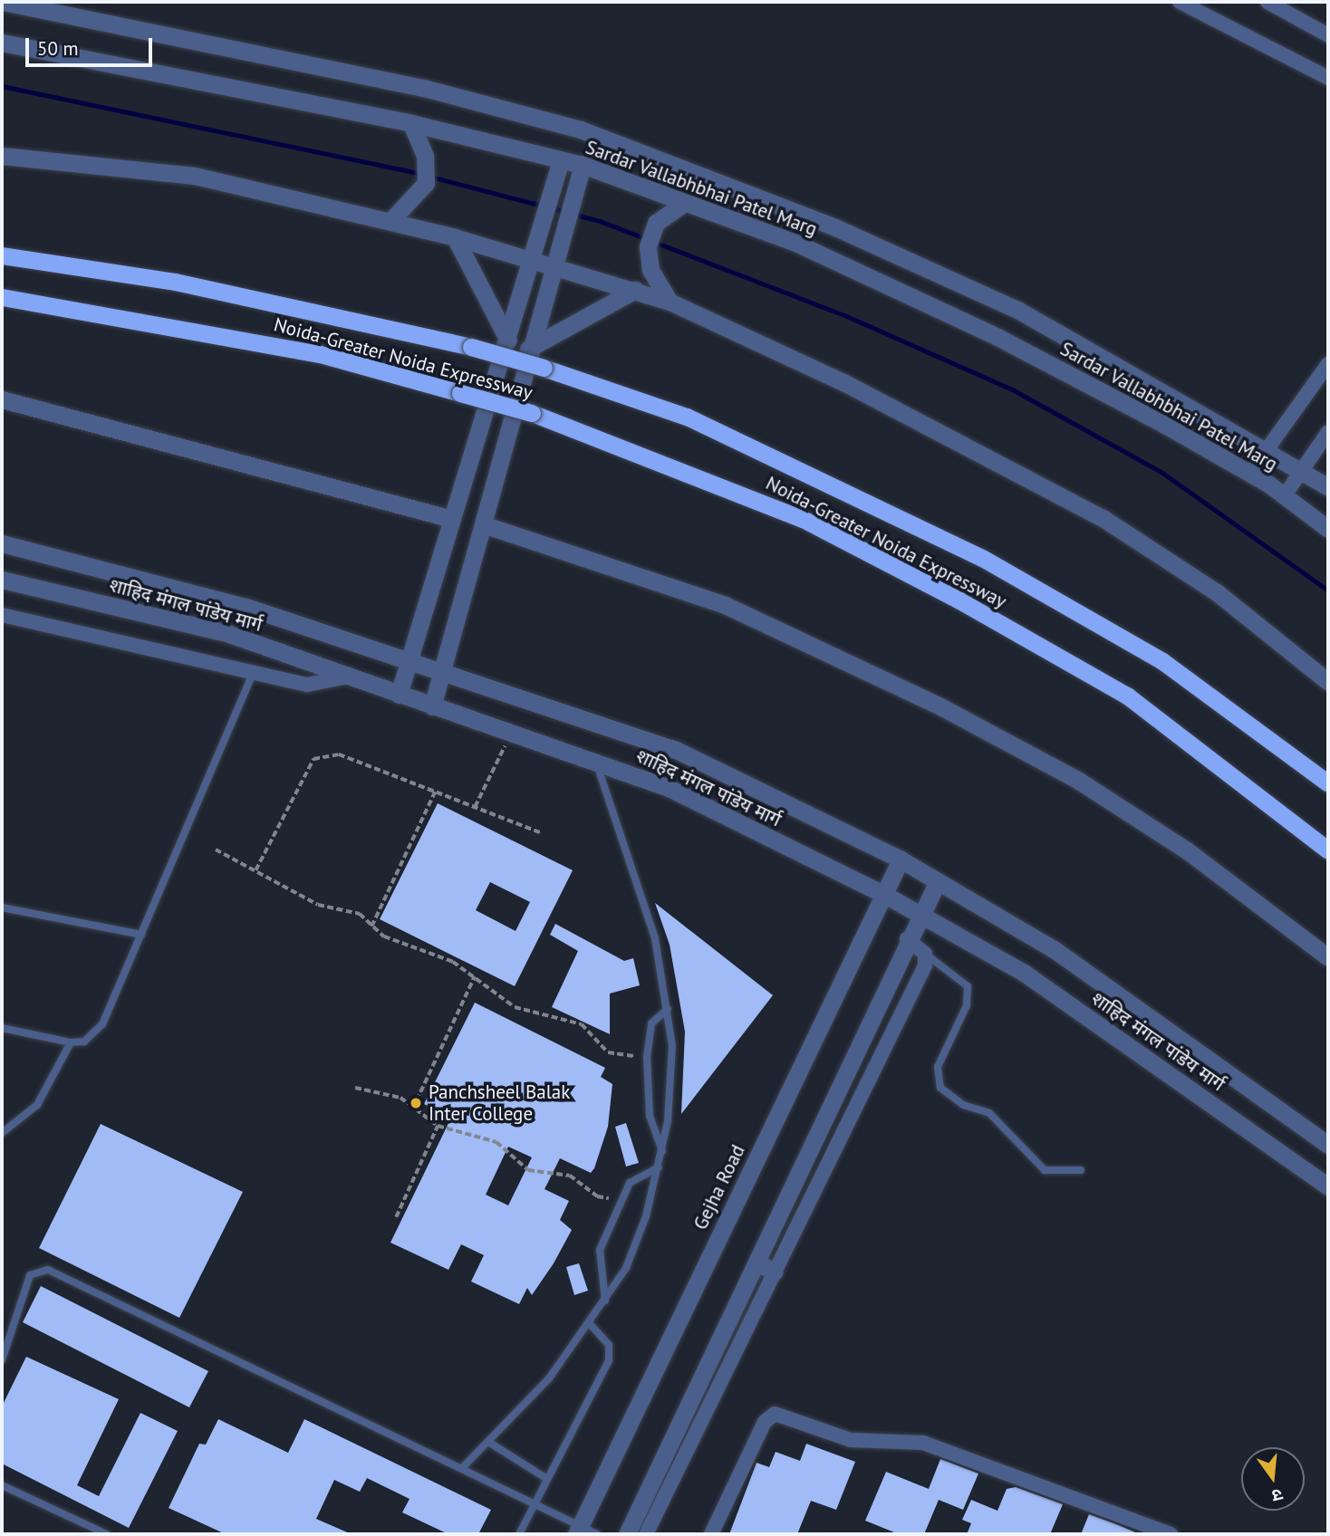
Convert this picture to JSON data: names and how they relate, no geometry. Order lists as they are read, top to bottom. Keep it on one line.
{"streets":{"highway":["Noida-Greater Noida Expressway"],"street":["Sardar Vallabhbhai Patel Marg","शाहिद मंगल पांडेय मार्ग","Gejha Road"]},"crossings":[["शाहिद मंगल पांडेय मार्ग","Gejha Road"]],"places":["Panchsheel Balak Inter College"],"scale_bar":"50 m","north":"bottom"}
